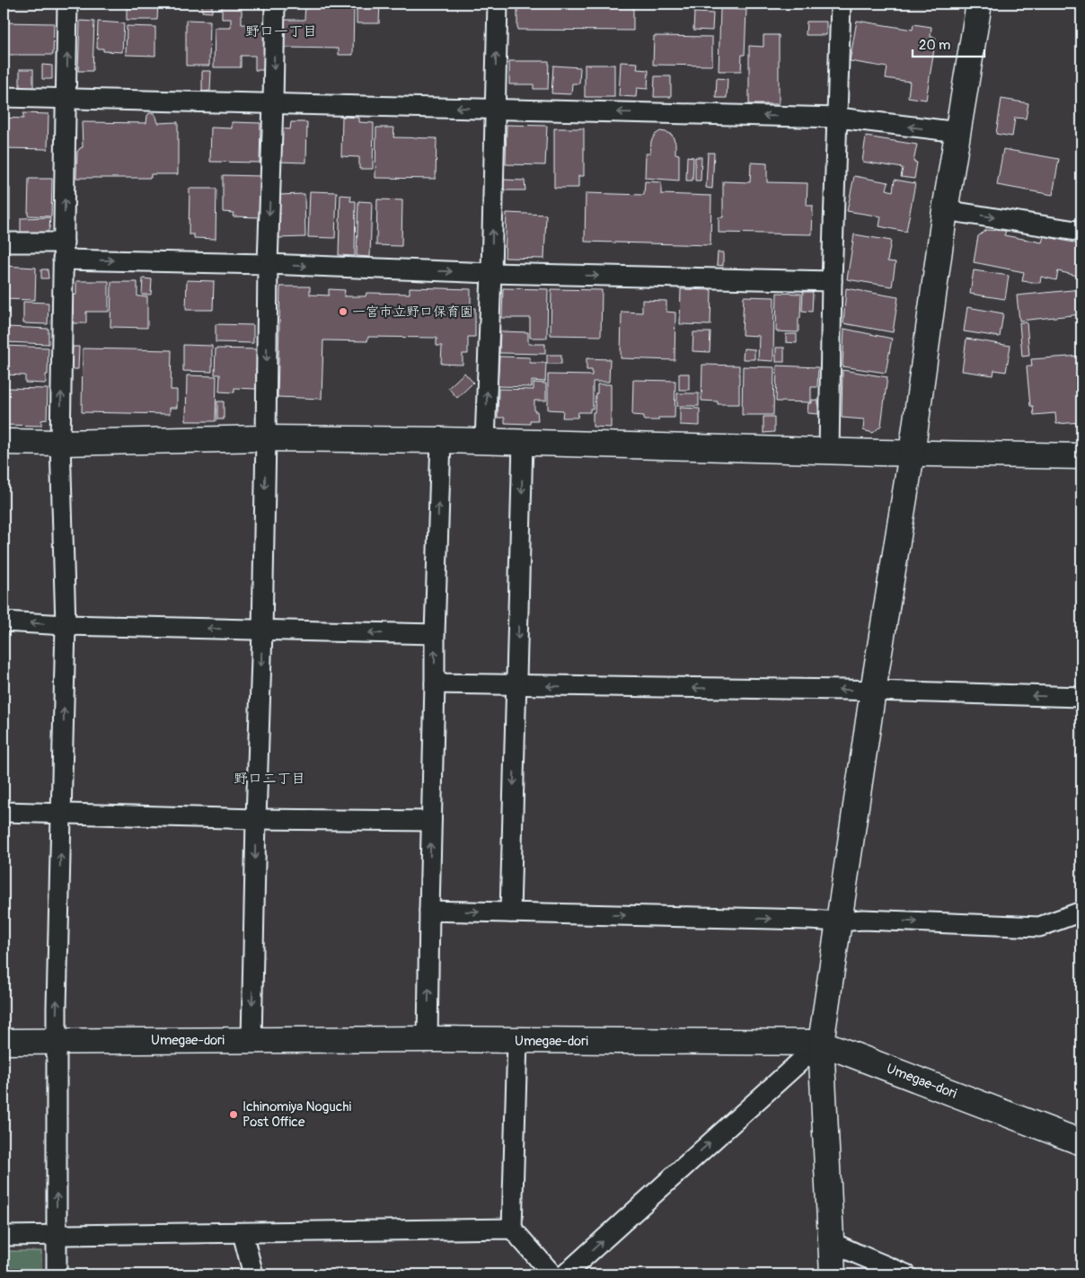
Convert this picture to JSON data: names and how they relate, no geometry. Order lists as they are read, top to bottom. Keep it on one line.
{"streets":{"street":["Umegae-dori"]},"districts":["野口一丁目","野口二丁目"],"places":["一宮市立野口保育園","Ichinomiya Noguchi Post Office"],"scale_bar":"20 m"}
